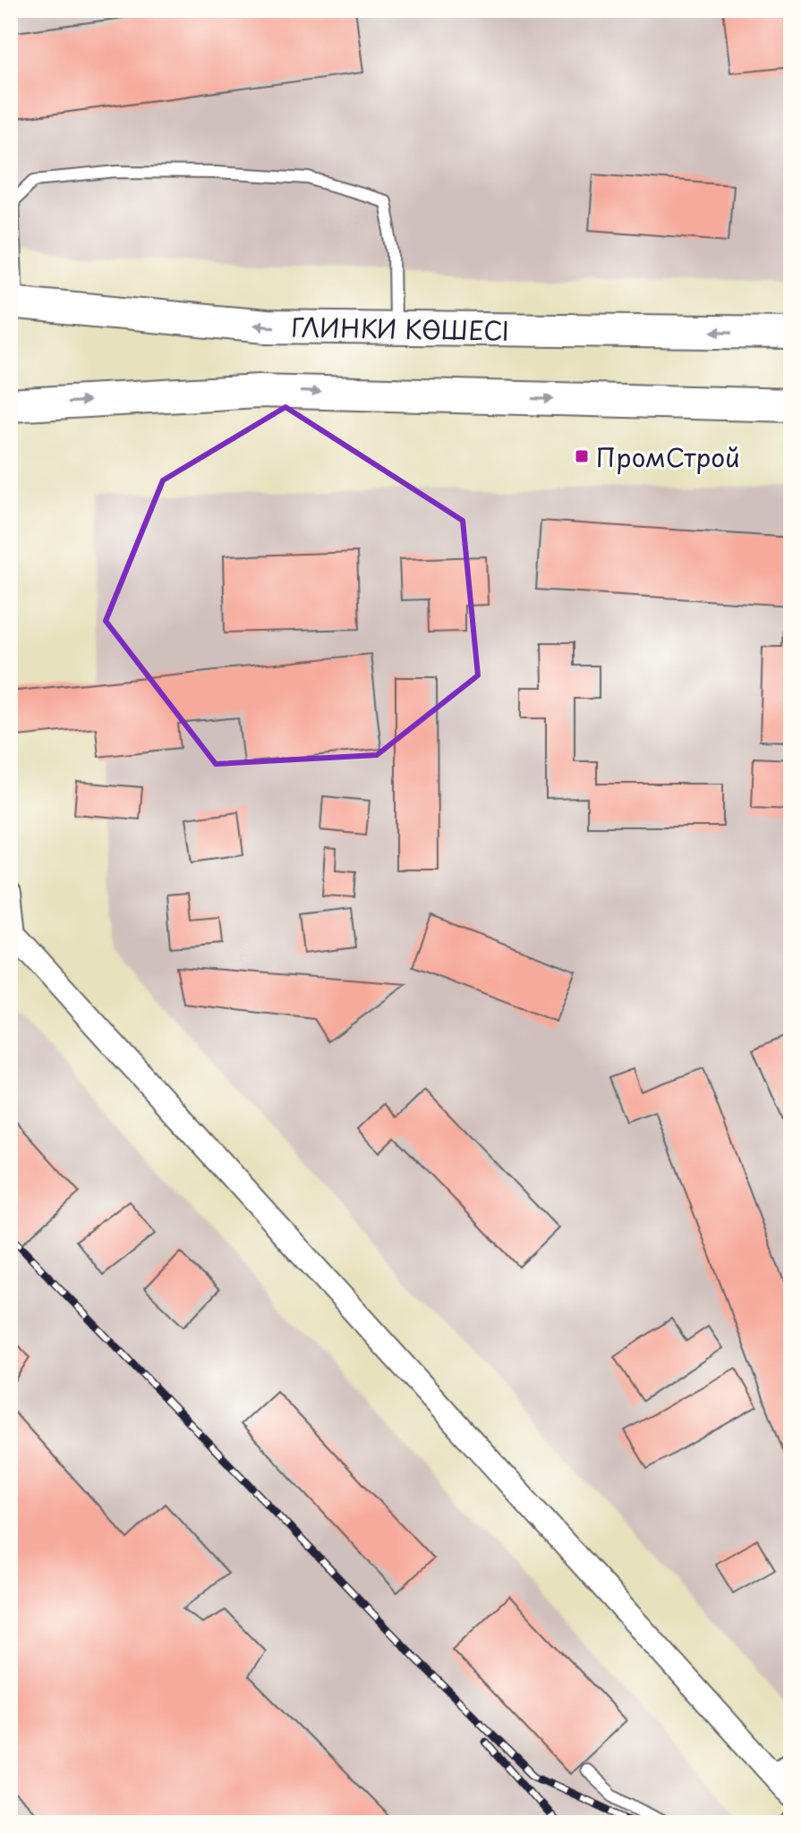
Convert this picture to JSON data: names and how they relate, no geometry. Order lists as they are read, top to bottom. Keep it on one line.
{"streets":{"main road":["ГЛИНКИ КӨШЕСІ"]},"places":{"transit":["ПромСтрой"]}}
